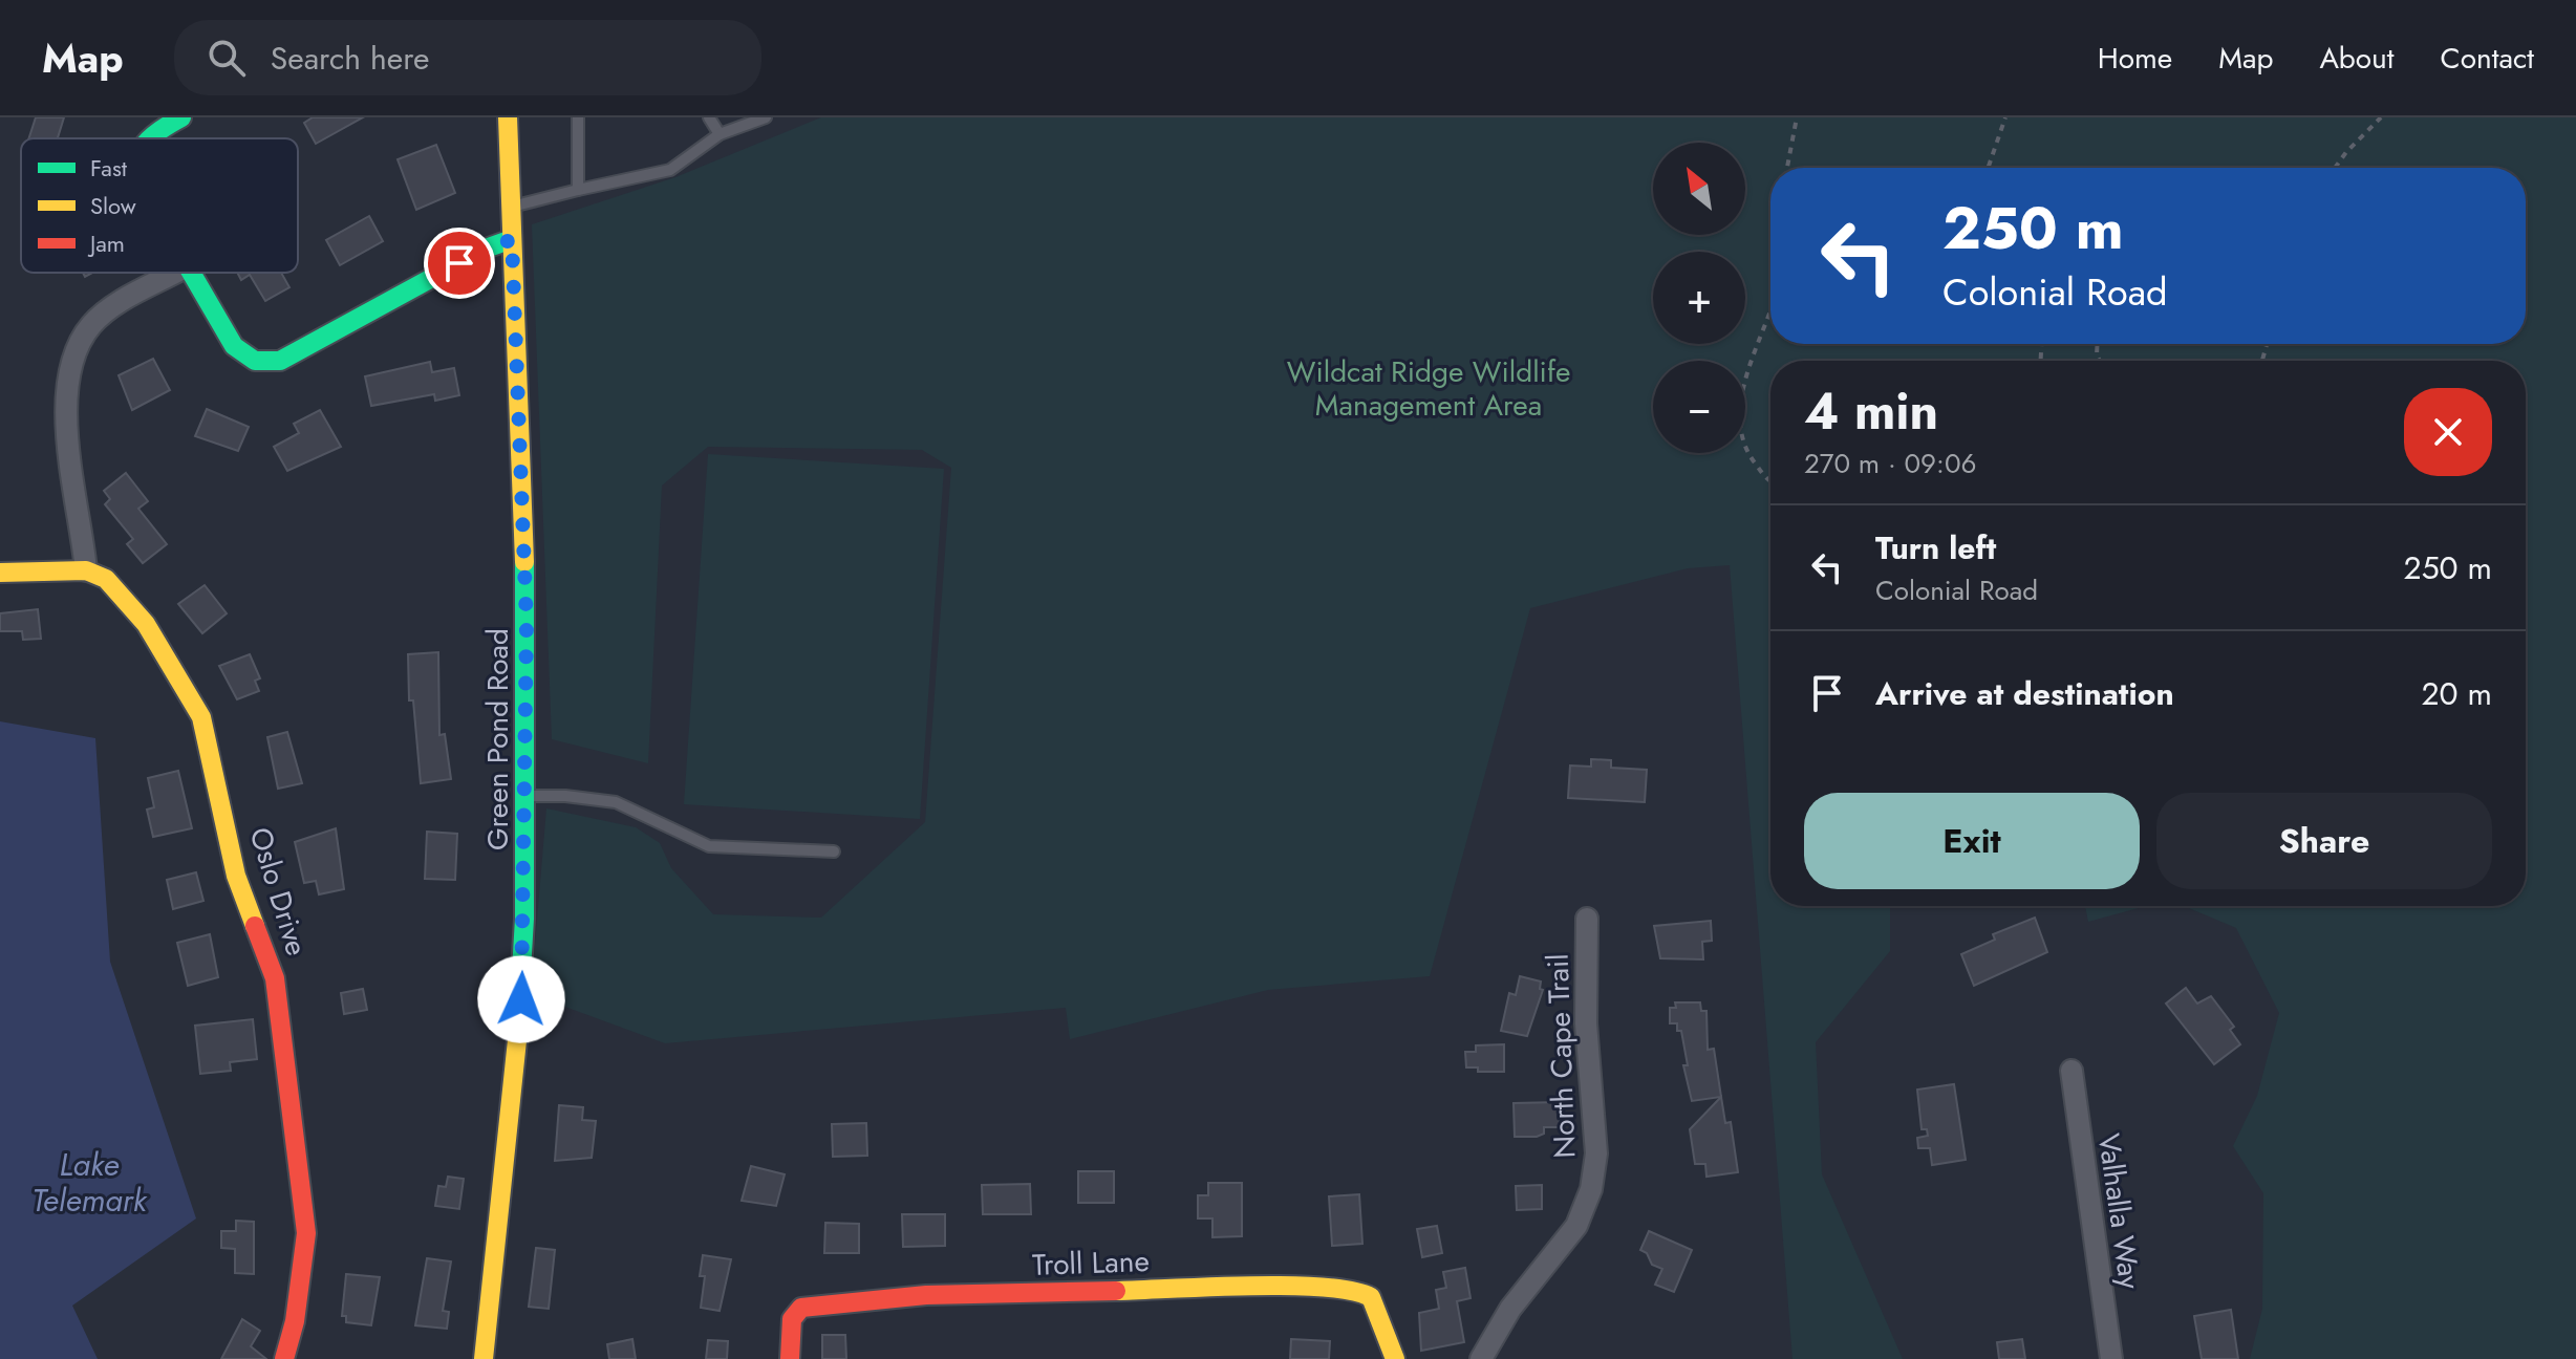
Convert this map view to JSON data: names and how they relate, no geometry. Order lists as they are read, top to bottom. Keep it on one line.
{"streets":{"street":["Green Pond Road","Oslo Drive","North Cape Trail","Valhalla Way","Troll Lane"]},"water":["Lake Telemark"],"parks":["Wildcat Ridge Wildlife Management Area"],"legend":["Fast","Slow","Jam"],"north":"top left","page":{"header":"Map","search":"Search here","nav":["Home","Map","About","Contact"],"map_buttons":["+","−"],"turn":["250 m","Colonial Road"],"heading":["4 min","270 m · 09:06"],"list":[{"name":"Turn left","note":"Colonial Road","value":"250 m"},{"name":"Arrive at destination","value":"20 m"}],"buttons":["Exit","Share"]}}
